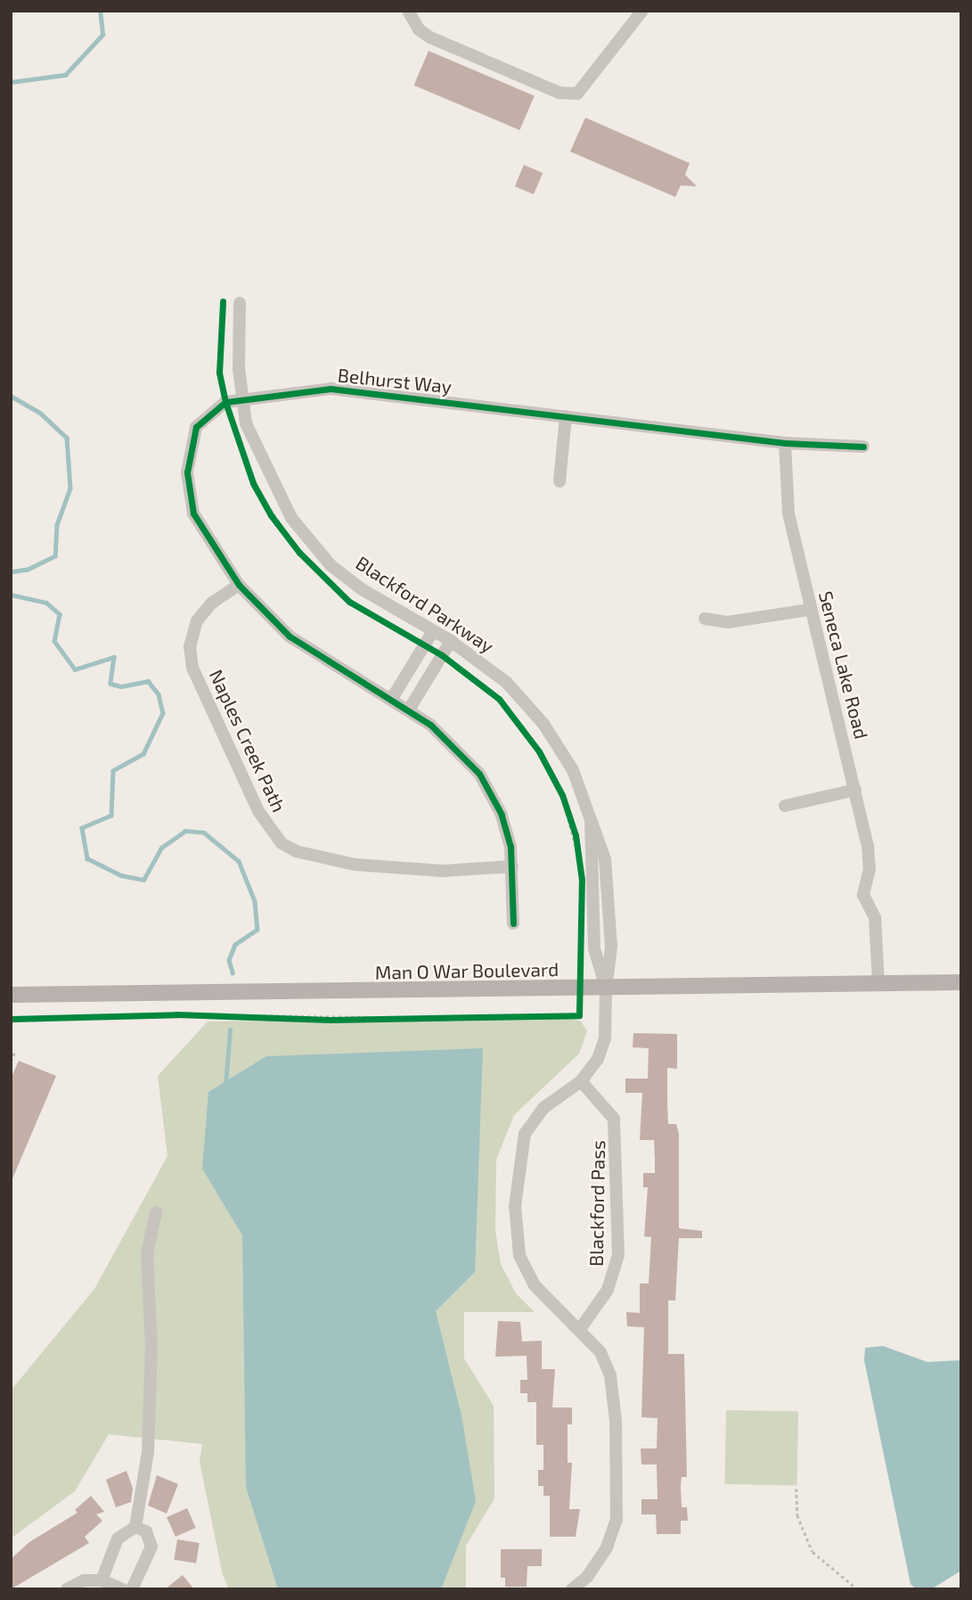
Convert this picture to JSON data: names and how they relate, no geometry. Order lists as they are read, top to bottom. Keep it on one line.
{"streets":{"main road":["Man O War Boulevard"],"street":["Belhurst Way","Blackford Parkway","Seneca Lake Road","Naples Creek Path","Blackford Pass"]},"crossings":[["Belhurst Way","Blackford Parkway"],["Belhurst Way","Seneca Lake Road"],["Belhurst Way","Naples Creek Path"],["Blackford Parkway","Man O War Boulevard"],["Blackford Parkway","Blackford Pass"],["Seneca Lake Road","Man O War Boulevard"]]}
